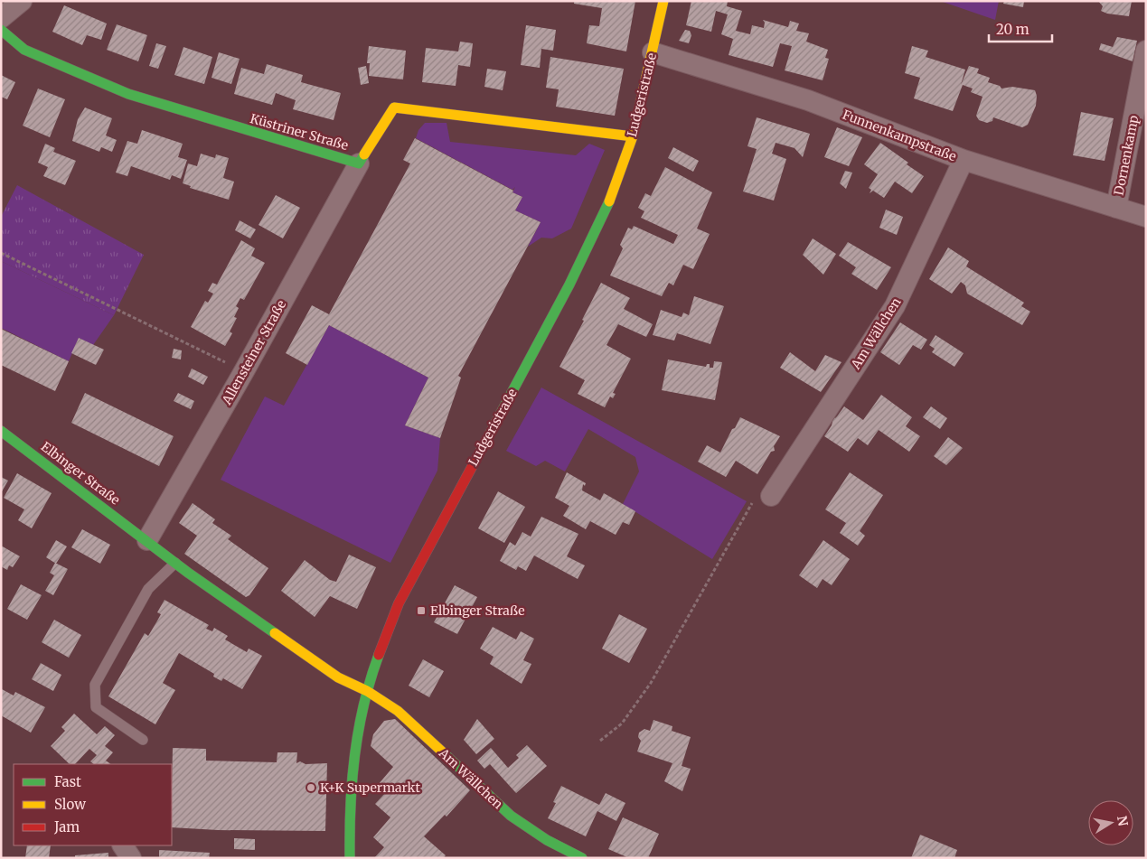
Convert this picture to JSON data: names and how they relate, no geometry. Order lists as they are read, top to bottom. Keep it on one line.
{"streets":{"street":["Ludgeristraße","Küstriner Straße","Funnenkampstraße","Dornenkamp","Am Wällchen","Allensteiner Straße","Elbinger Straße"]},"crossings":[["Ludgeristraße","Küstriner Straße"],["Ludgeristraße","Funnenkampstraße"],["Ludgeristraße","Am Wällchen"],["Ludgeristraße","Elbinger Straße"],["Küstriner Straße","Allensteiner Straße"],["Funnenkampstraße","Dornenkamp"],["Funnenkampstraße","Am Wällchen"],["Am Wällchen","Elbinger Straße"],["Allensteiner Straße","Elbinger Straße"]],"places":{"transit":["Elbinger Straße"],"other":["K+K Supermarkt"]},"legend":["Fast","Slow","Jam"],"scale_bar":"20 m","north":"right"}
